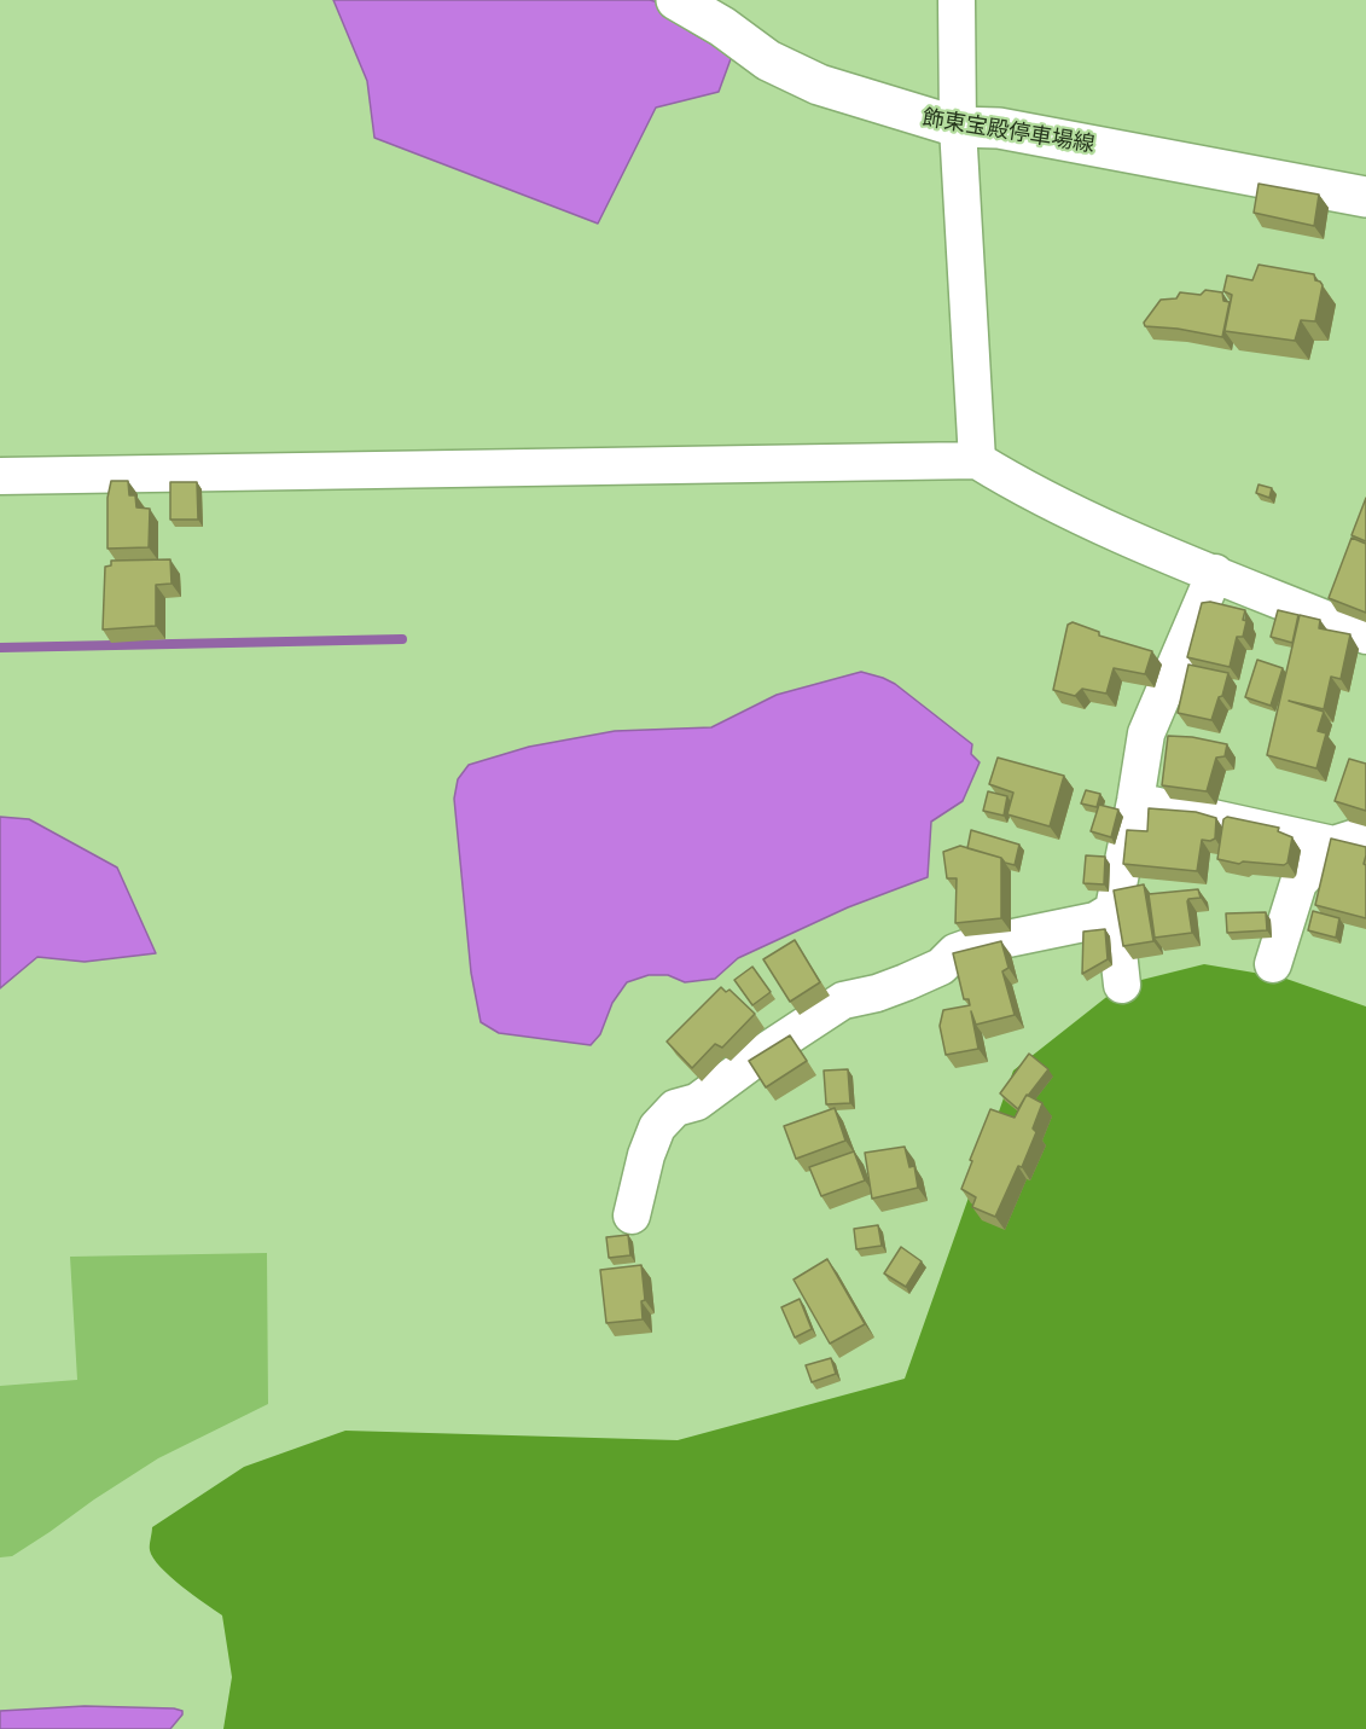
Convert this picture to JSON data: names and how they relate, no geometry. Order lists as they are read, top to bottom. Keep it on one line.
{"streets":{"main road":["飾東宝殿停車場線"]}}
